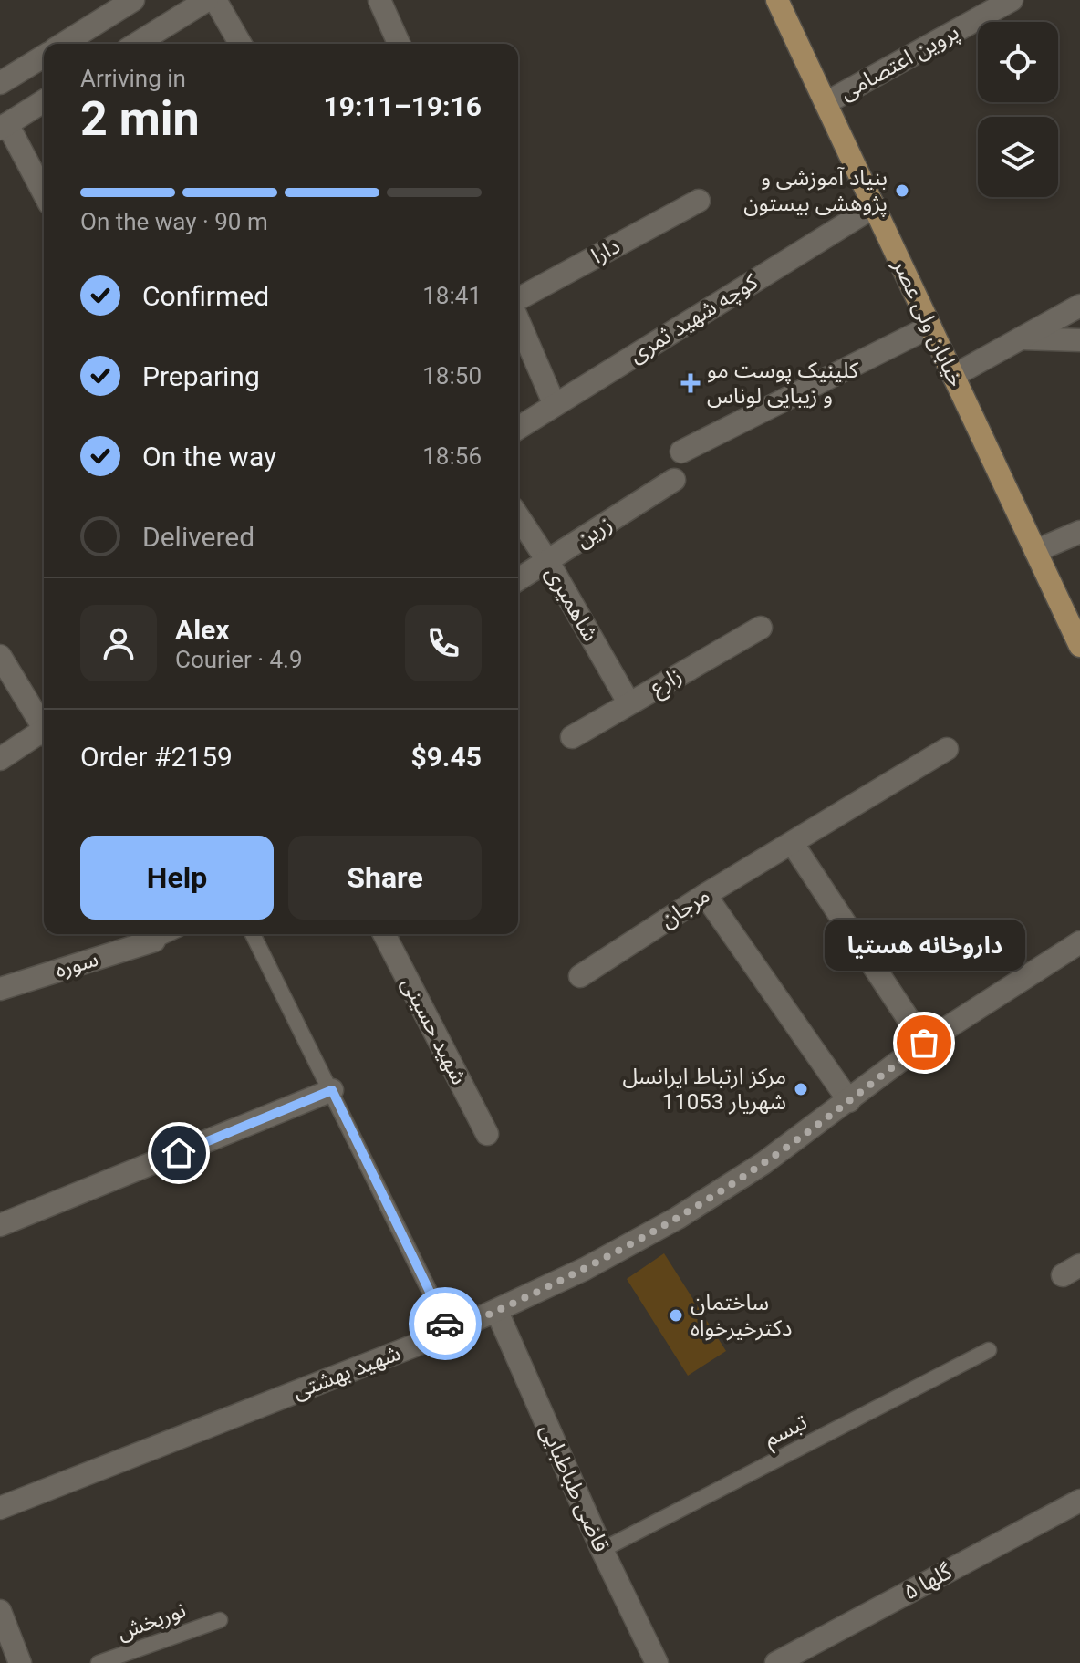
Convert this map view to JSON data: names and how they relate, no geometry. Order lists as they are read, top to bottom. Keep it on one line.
{"streets":{"main road":["خیابان ولی عصر"],"street":["پروین اعتصامی","دارا","کوچه شهید ثمری","زرین","شاهمیری","زارع","مرجان","سوره","شهید حسینی","شهید بهشتی","قاضی طباطبایی","گلها ۵"],"lane":["تبسم","نوربخش"]},"crossings":[["پروین اعتصامی","خیابان ولی عصر"],["کوچه شهید ثمری","خیابان ولی عصر"],["زرین","شاهمیری"],["شاهمیری","زارع"],["شهید بهشتی","قاضی طباطبایی"],["تبسم","قاضی طباطبایی"]],"places":{"other":["بنیاد آموزشی و پژوهشی بیستون","داروخانه هستیا","مرکز ارتباط ایرانسل 11053 شهریار","ساختمان دکترخیرخواه"],"health":["کلینیک پوست مو و زیبایی لوناس"]},"page":{"heading":["2 min","Arriving in","19:11–19:16"],"panel":["Alex","Courier · 4.9","Order #2159","$9.45"],"bar":"On the way · 90 m","list":[["Confirmed","18:41"],["Preparing","18:50"],["On the way","18:56"],"Delivered"],"buttons":["Help","Share"],"bubble":"داروخانه هستیا"}}
